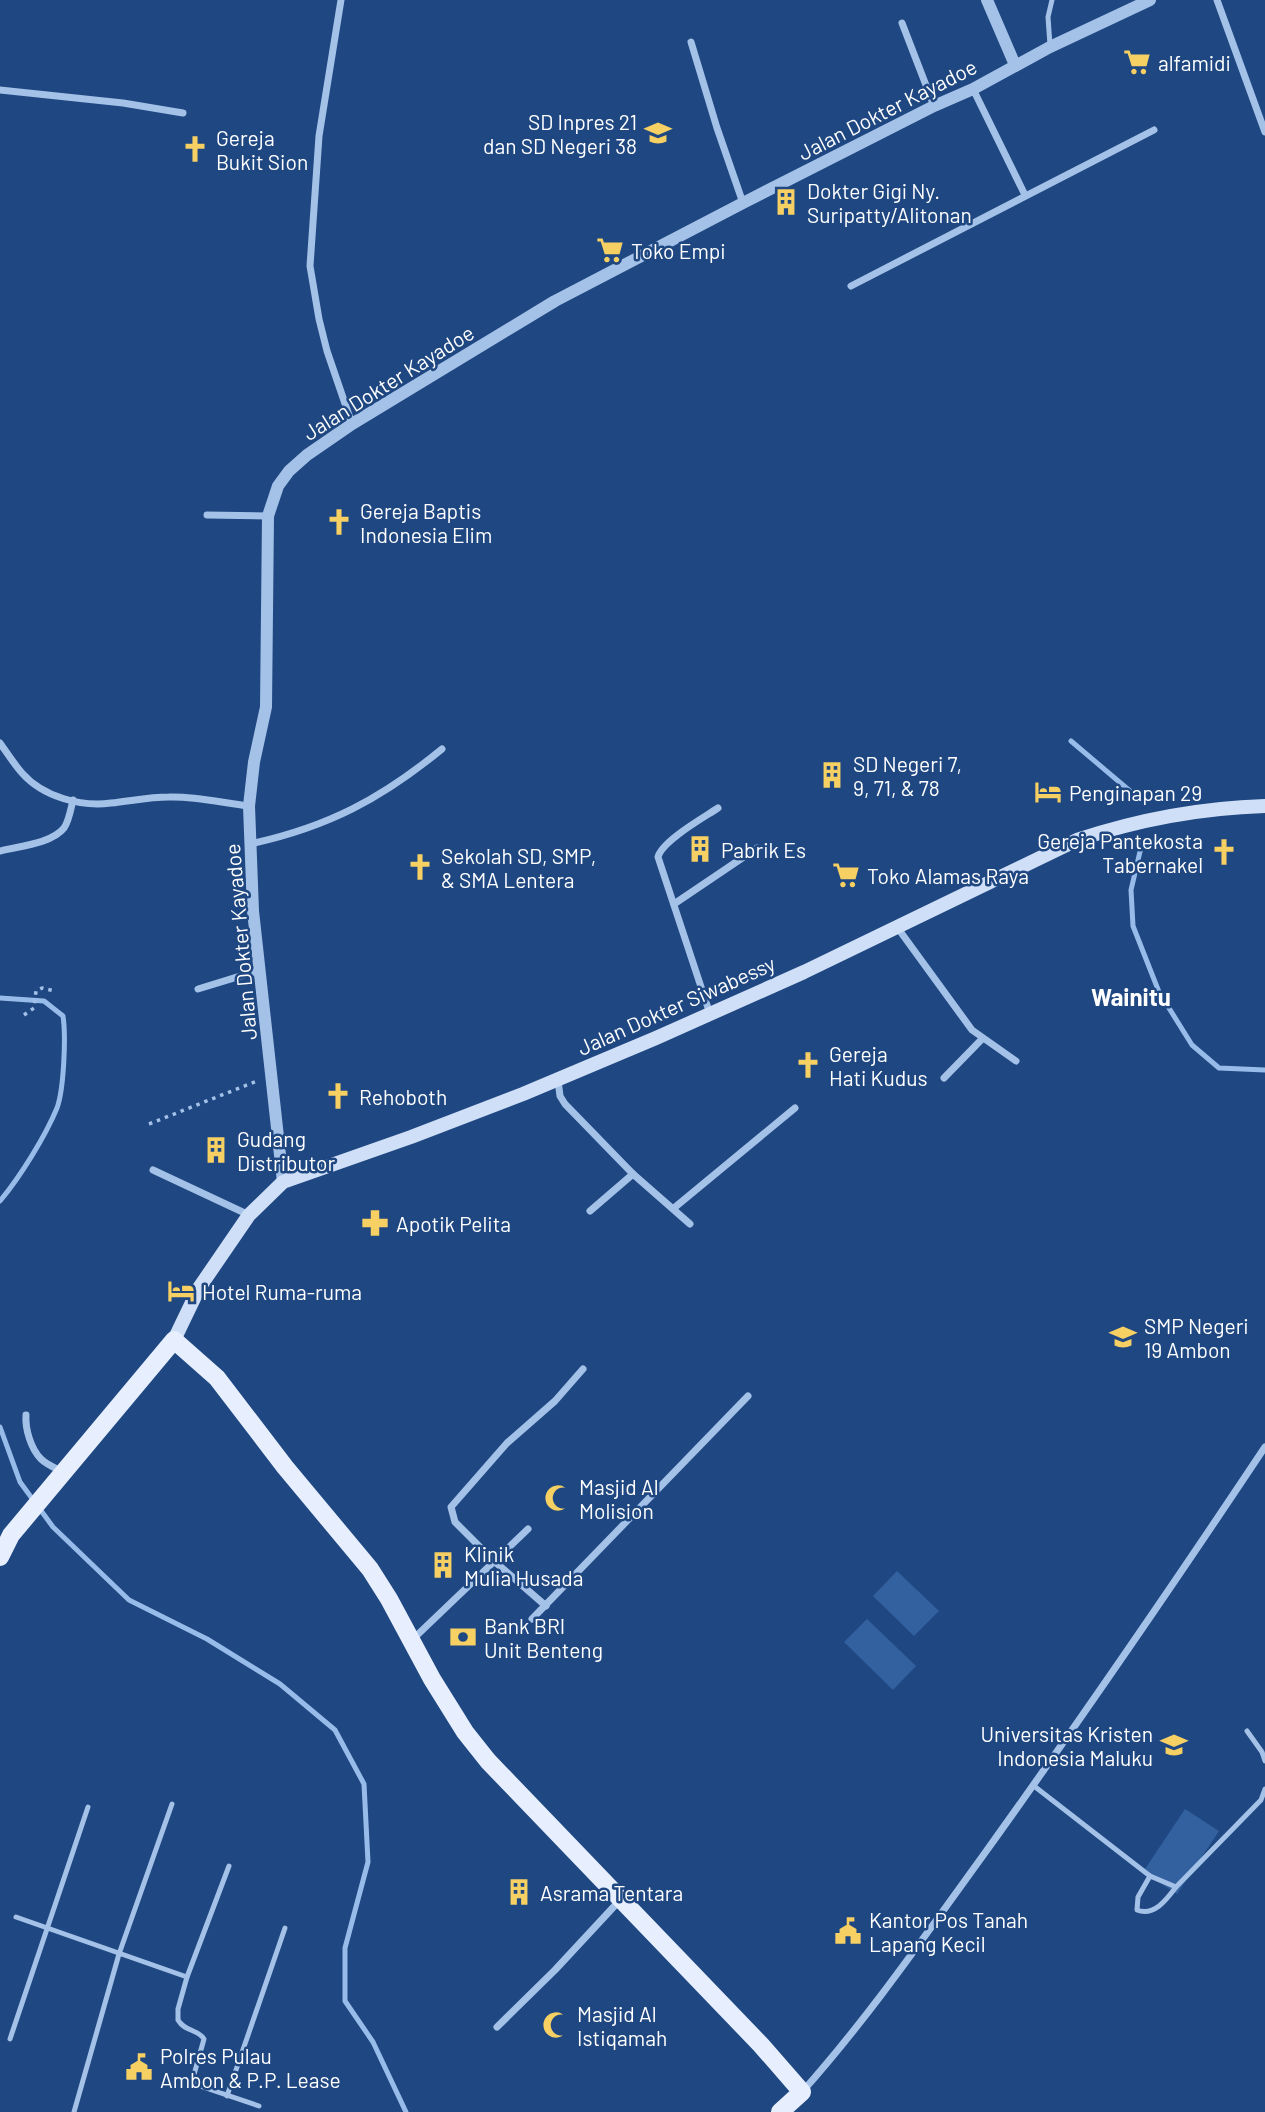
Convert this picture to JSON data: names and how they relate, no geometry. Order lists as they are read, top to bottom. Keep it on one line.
{"streets":{"main road":["Jalan Dokter Siwabessy"],"street":["Jalan Dokter Kayadoe"]},"crossings":[["Jalan Dokter Kayadoe","Jalan Dokter Siwabessy"]],"districts":["Wainitu"],"places":{"supermarket":["alfamidi","Toko Empi","Toko Alamas Raya"],"school or university":["SD Inpres 21 dan SD Negeri 38","SMP Negeri 19 Ambon","Universitas Kristen Indonesia Maluku"],"church":["Gereja Bukit Sion","Gereja Baptis Indonesia Elim","Gereja Pantekosta Tabernakel","Sekolah SD, SMP, & SMA Lentera","Gereja Hati Kudus","Rehoboth"],"building":["Dokter Gigi Ny. Suripatty/Alitonan","SD Negeri 7, 9, 71, & 78","Pabrik Es","Gudang Distributor","Klinik Mulia Husada","Asrama Tentara"],"hotel":["Penginapan 29","Hotel Ruma-ruma"],"pharmacy":["Apotik Pelita"],"mosque":["Masjid Al Molision","Masjid Al Istiqamah"],"bank":["Bank BRI Unit Benteng"],"public building":["Kantor Pos Tanah Lapang Kecil","Polres Pulau Ambon & P.P. Lease"]}}
